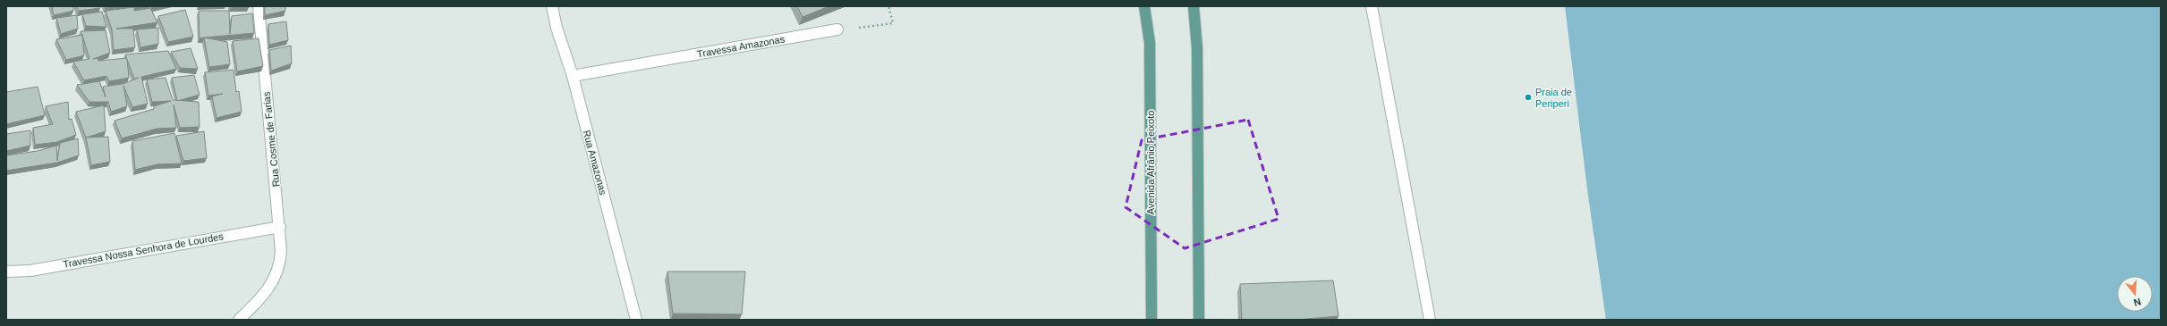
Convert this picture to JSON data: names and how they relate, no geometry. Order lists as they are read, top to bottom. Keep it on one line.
{"streets":{"main road":["Avenida Afrânio Peixoto"],"street":["Travessa Amazonas","Rua Cosme de Farias","Rua Amazonas","Travessa Nossa Senhora de Lourdes"]},"crossings":[["Travessa Amazonas","Rua Amazonas"],["Rua Cosme de Farias","Travessa Nossa Senhora de Lourdes"]],"places":["Praia de Periperi"],"north":"bottom"}
